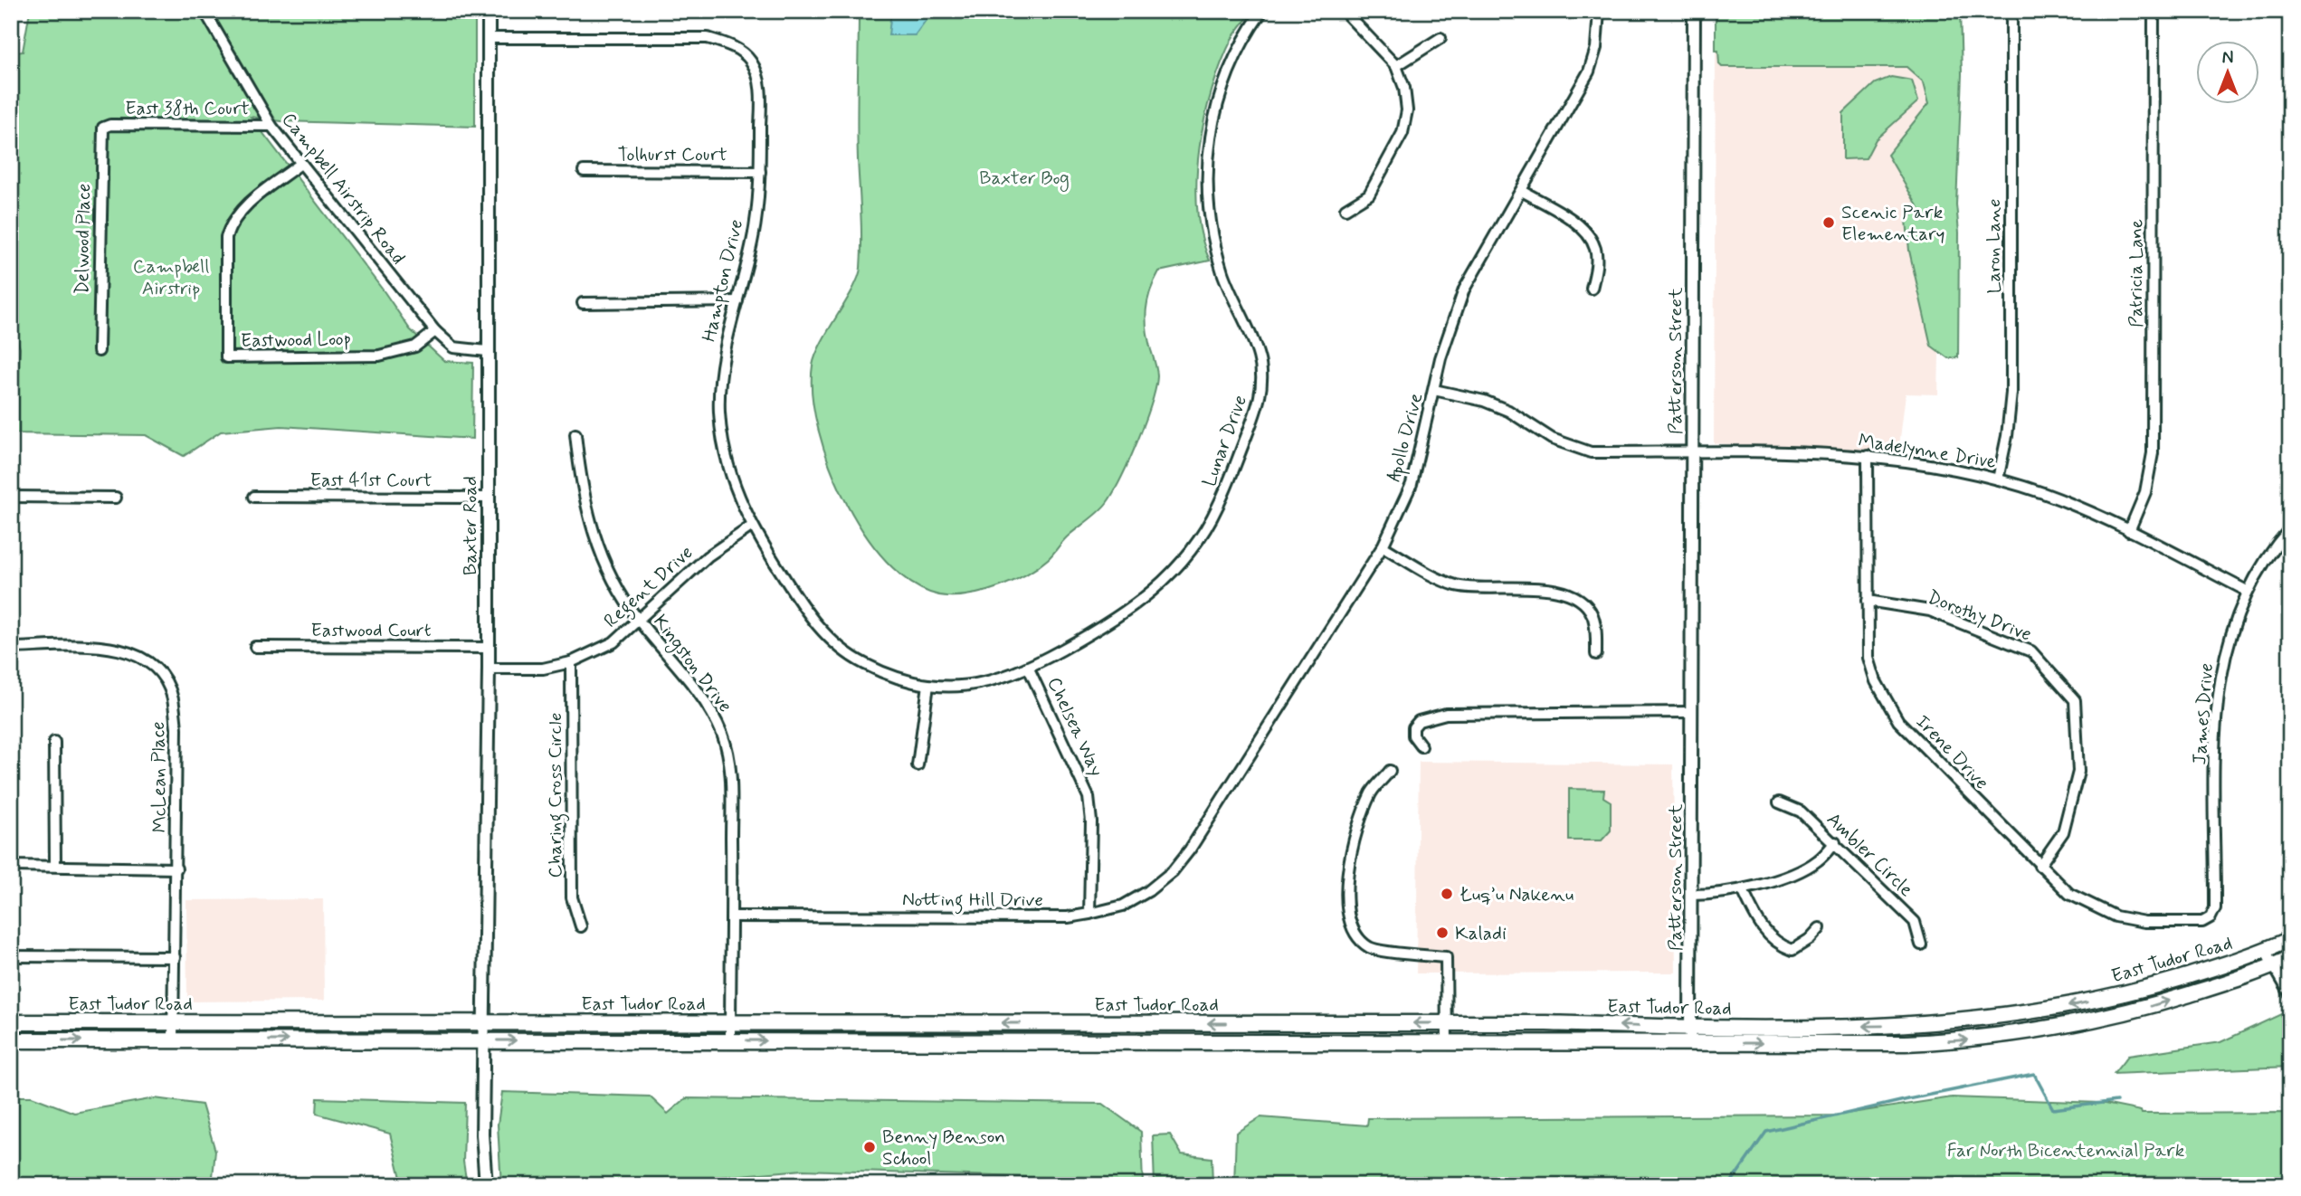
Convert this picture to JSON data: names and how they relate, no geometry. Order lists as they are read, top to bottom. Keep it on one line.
{"streets":{"main road":["East Tudor Road"],"street":["East 38th Court","Tolhurst Court","Campbell Airstrip Road","Delwood Place","Laron Lane","Patricia Lane","Hampton Drive","Eastwood Loop","Patterson Street","Apollo Drive","Lunar Drive","Madelynne Drive","East 41st Court","Baxter Road","Regent Drive","Dorothy Drive","Eastwood Court","Kingston Drive","James Drive","Chelsea Way","Irene Drive","McLean Place","Charing Cross Circle","Ambler Circle","Notting Hill Drive"]},"crossings":[["East 38th Court","Campbell Airstrip Road"],["East 38th Court","Delwood Place"],["Tolhurst Court","Hampton Drive"],["Campbell Airstrip Road","Eastwood Loop"],["Campbell Airstrip Road","Baxter Road"],["Laron Lane","Madelynne Drive"],["Patricia Lane","Madelynne Drive"],["Hampton Drive","Lunar Drive"],["Hampton Drive","Baxter Road"],["Hampton Drive","Regent Drive"],["Patterson Street","Madelynne Drive"],["Patterson Street","East Tudor Road"],["Apollo Drive","Madelynne Drive"],["Apollo Drive","Notting Hill Drive"],["Lunar Drive","Chelsea Way"],["Madelynne Drive","James Drive"],["Madelynne Drive","Irene Drive"],["East 41st Court","Baxter Road"],["Baxter Road","Regent Drive"],["Baxter Road","Eastwood Court"],["Baxter Road","East Tudor Road"],["Regent Drive","Kingston Drive"],["Regent Drive","Charing Cross Circle"],["Dorothy Drive","Irene Drive"],["Kingston Drive","Notting Hill Drive"],["Kingston Drive","East Tudor Road"],["James Drive","Irene Drive"],["Chelsea Way","Notting Hill Drive"],["McLean Place","East Tudor Road"]],"parks":["Baxter Bog","Campbell Airstrip","Far North Bicentennial Park"],"places":["Scenic Park Elementary","Łuq’u Nakenu","Kaladi","Benny Benson School"],"north":"top"}
